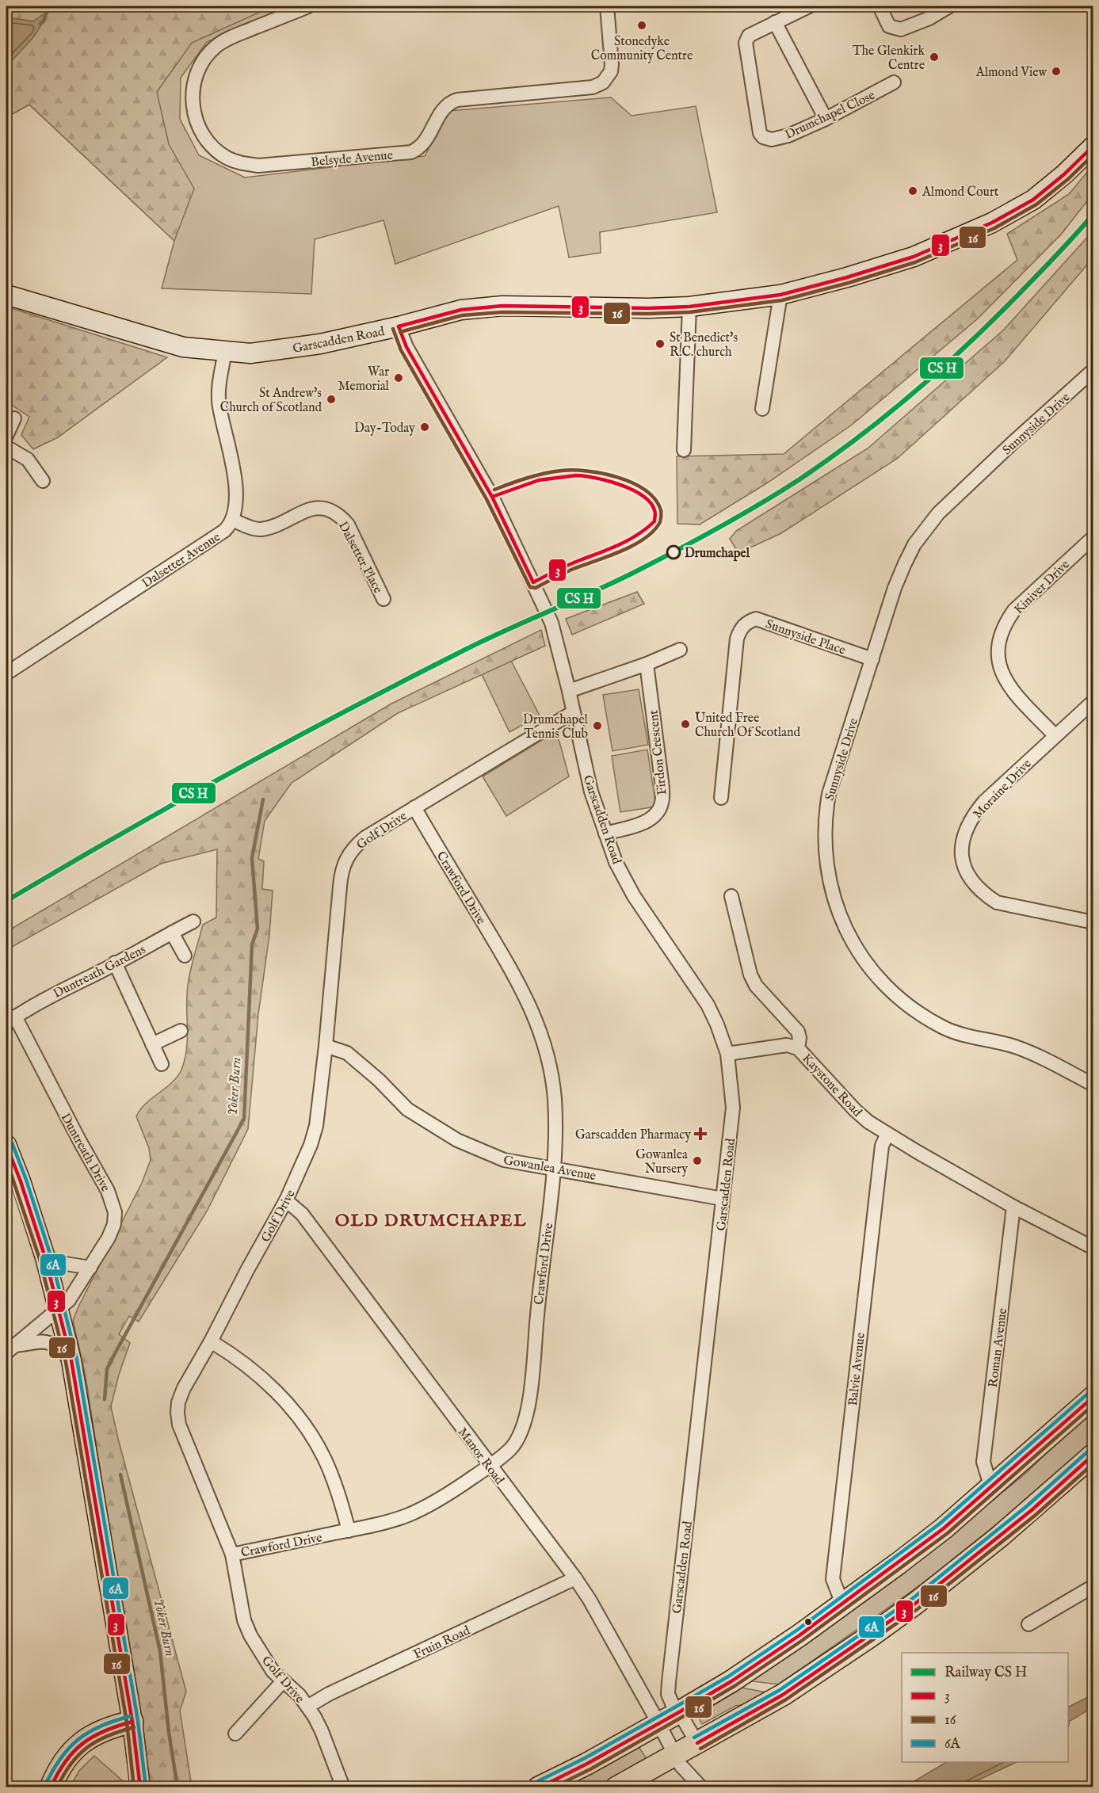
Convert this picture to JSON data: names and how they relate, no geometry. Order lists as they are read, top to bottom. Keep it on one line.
{"streets":{"street":["Drumchapel Close","Belsyde Avenue","Garscadden Road","Sunnyside Drive","Dalsetter Place","Dalsetter Avenue","Kiniver Drive","Sunnyside Place","Firdon Crescent","Moraine Drive","Golf Drive","Crawford Drive","Duntreath Gardens","Kaystone Road","Duntreath Drive","Gowanlea Avenue","Roman Avenue","Balvie Avenue","Manor Road","Fruin Road"]},"crossings":[["Garscadden Road","Firdon Crescent"],["Garscadden Road","Golf Drive"],["Garscadden Road","Gowanlea Avenue"],["Sunnyside Drive","Sunnyside Place"],["Dalsetter Place","Dalsetter Avenue"],["Kiniver Drive","Moraine Drive"],["Golf Drive","Crawford Drive"],["Golf Drive","Gowanlea Avenue"],["Golf Drive","Manor Road"],["Golf Drive","Fruin Road"],["Crawford Drive","Gowanlea Avenue"],["Crawford Drive","Manor Road"],["Duntreath Gardens","Duntreath Drive"],["Kaystone Road","Roman Avenue"],["Kaystone Road","Balvie Avenue"],["Manor Road","Fruin Road"]],"districts":["OLD DRUMCHAPEL"],"water":["Yoker Burn"],"places":{"other":["Stonedyke Community Centre","The Glenkirk Centre","Almond View","Almond Court","St Benedict's R.C. church","War Memorial","St Andrew's Church of Scotland","Day-Today","Drumchapel","United Free Church Of Scotland","Drumchapel Tennis Club","Gowanlea Nursery"],"health":["Garscadden Pharmacy"]},"lines":["transit line 3","transit line 16","transit line 6A"],"legend":["Railway CS H","3","16","6A"]}
